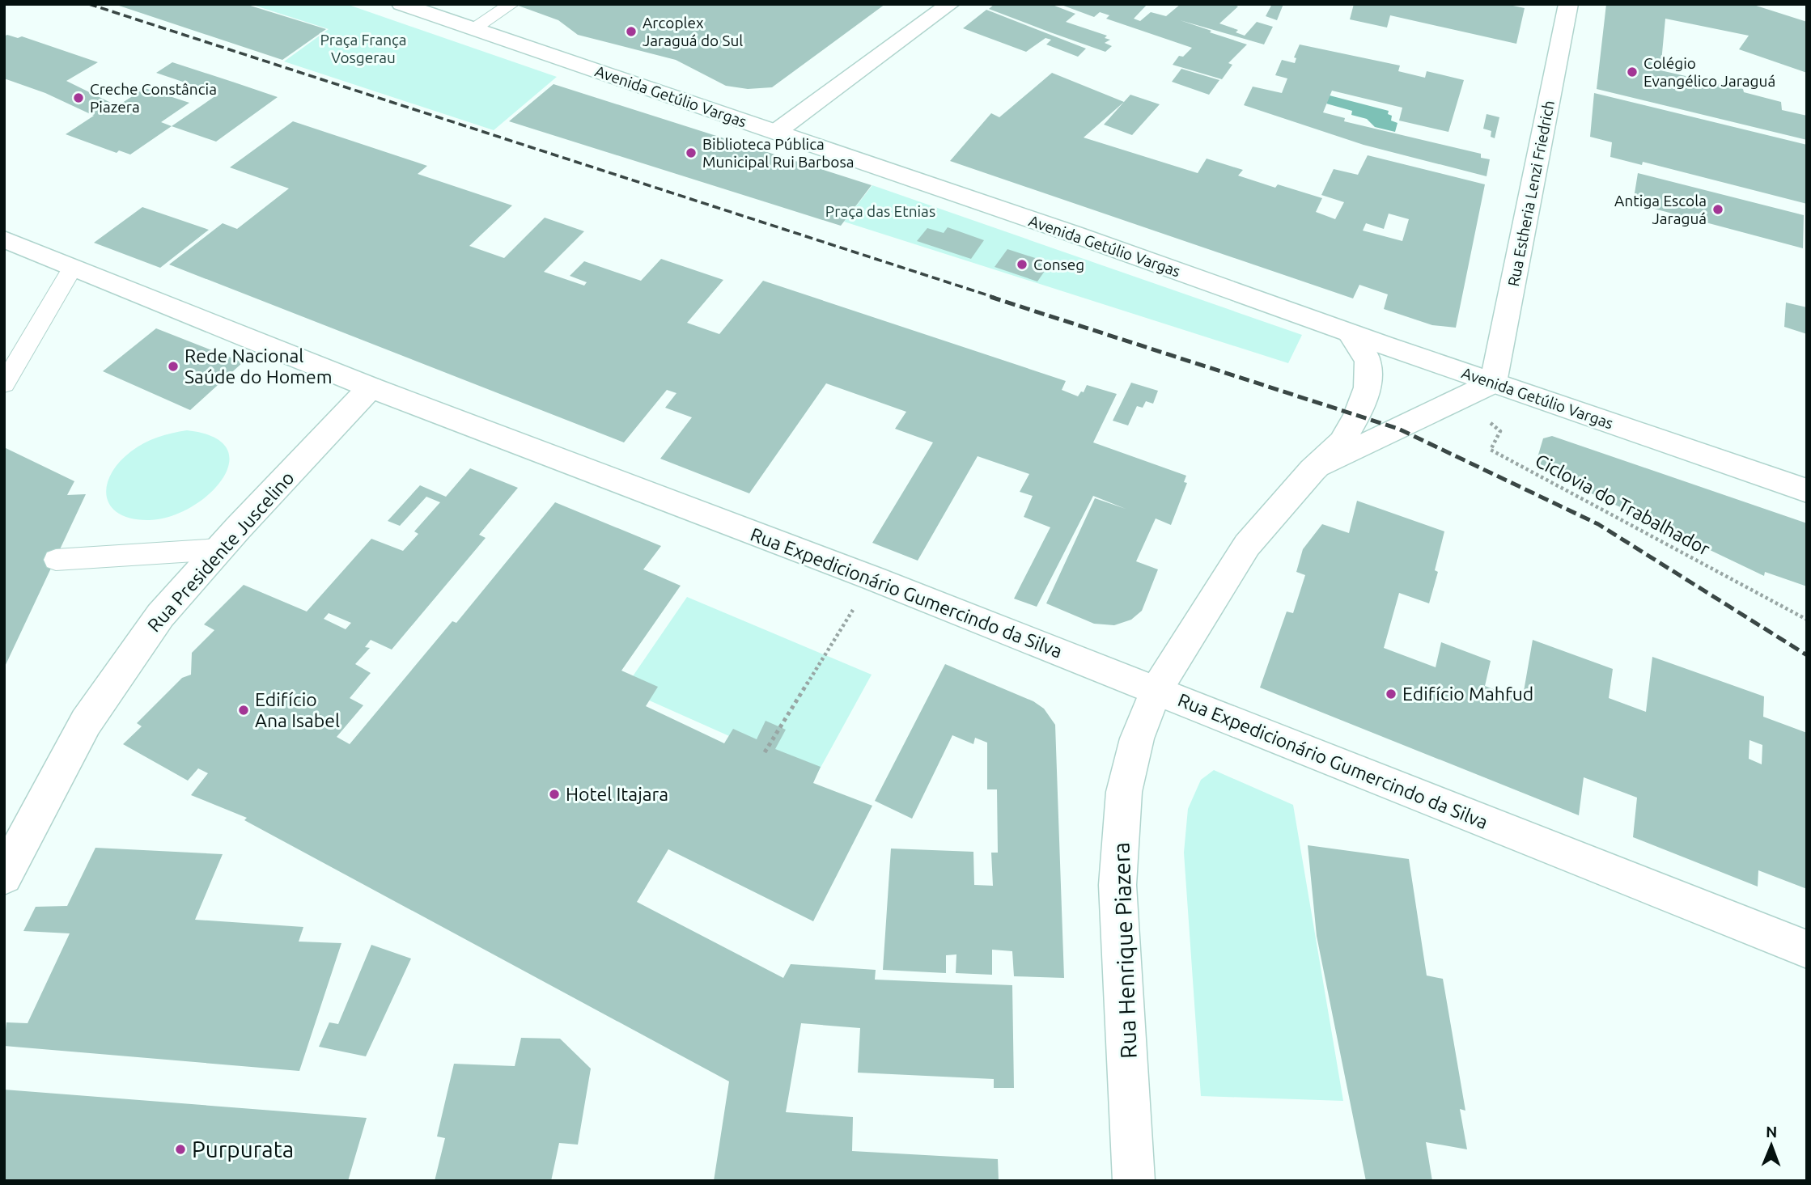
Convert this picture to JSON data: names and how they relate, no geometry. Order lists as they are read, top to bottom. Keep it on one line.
{"streets":{"main road":["Avenida Getúlio Vargas","Rua Estheria Lenzi Friedrich","Rua Presidente Juscelino","Rua Expedicionário Gumercindo da Silva","Rua Henrique Piazera"],"path":["Ciclovia do Trabalhador"]},"crossings":[["Avenida Getúlio Vargas","Rua Estheria Lenzi Friedrich"],["Avenida Getúlio Vargas","Rua Henrique Piazera"],["Rua Presidente Juscelino","Rua Expedicionário Gumercindo da Silva"],["Rua Expedicionário Gumercindo da Silva","Rua Henrique Piazera"]],"parks":["Praça França Vosgerau","Praça das Etnias"],"places":["Arcoplex Jaraguá do Sul","Colégio Evangélico Jaraguá","Creche Constância Piazera","Biblioteca Pública Municipal Rui Barbosa","Antiga Escola Jaraguá","Conseg","Rede Nacional Saúde do Homem","Edifício Mahfud","Edifício Ana Isabel","Hotel Itajara","Purpurata"],"north":"top"}
